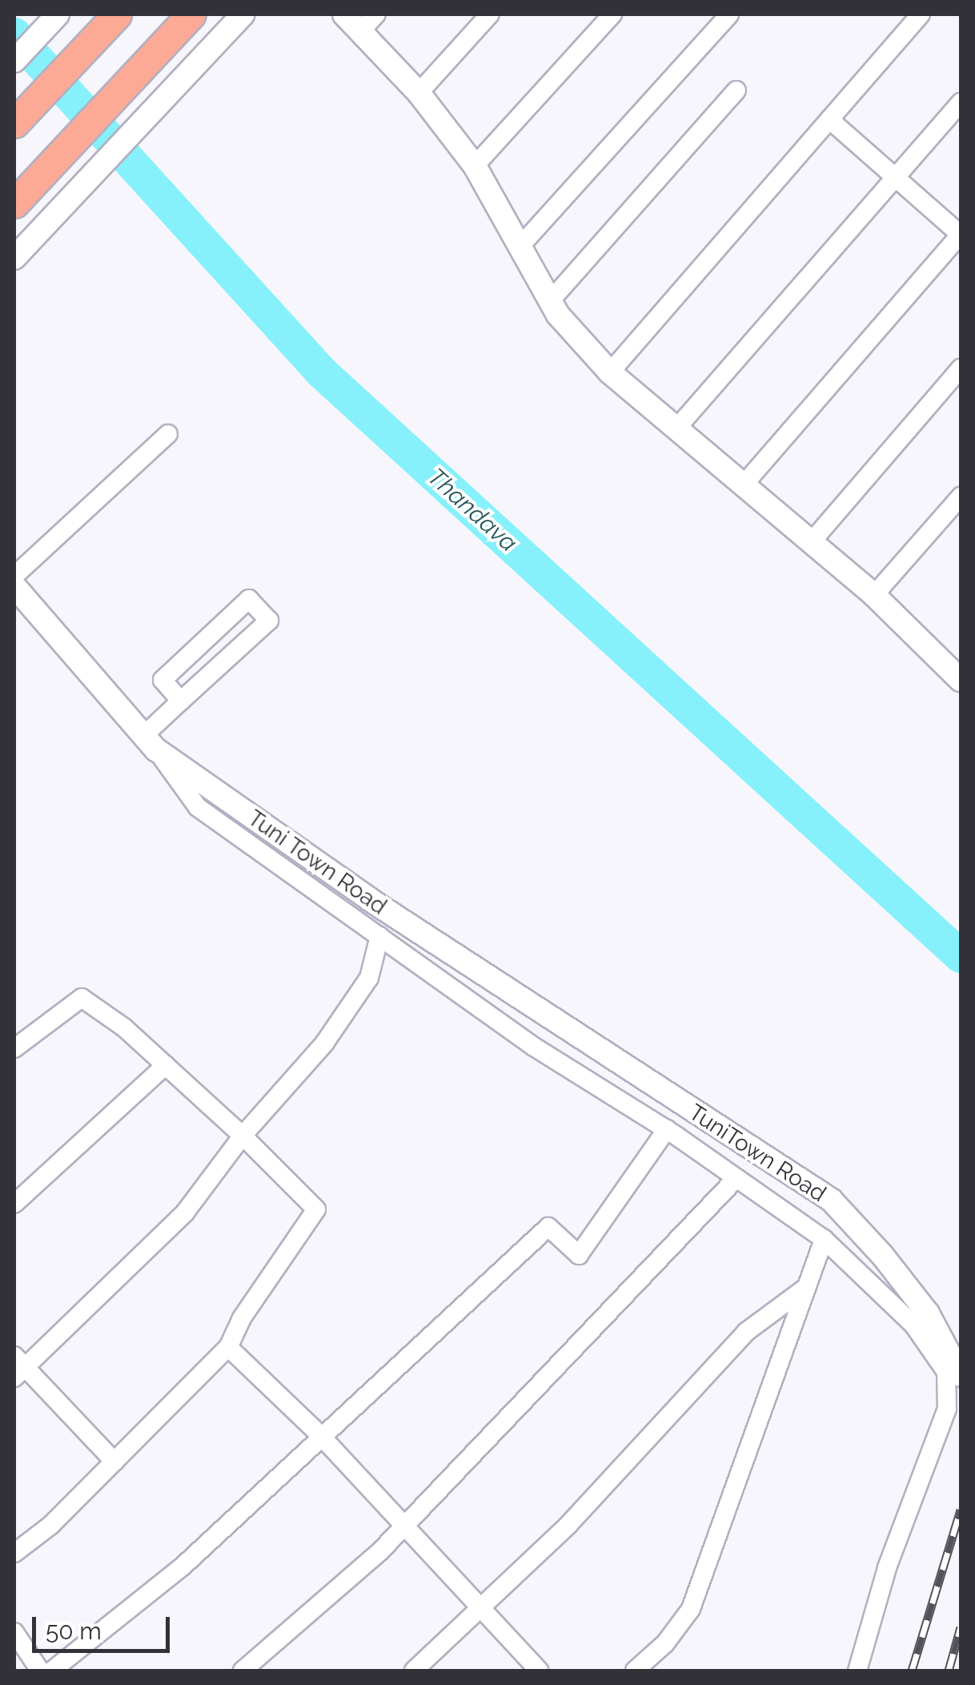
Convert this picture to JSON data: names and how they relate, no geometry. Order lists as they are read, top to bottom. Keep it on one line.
{"streets":{"street":["Tuni Town Road","TuniTown Road"]},"crossings":[["Tuni Town Road","TuniTown Road"]],"water":["Thandava"],"scale_bar":"50 m"}
